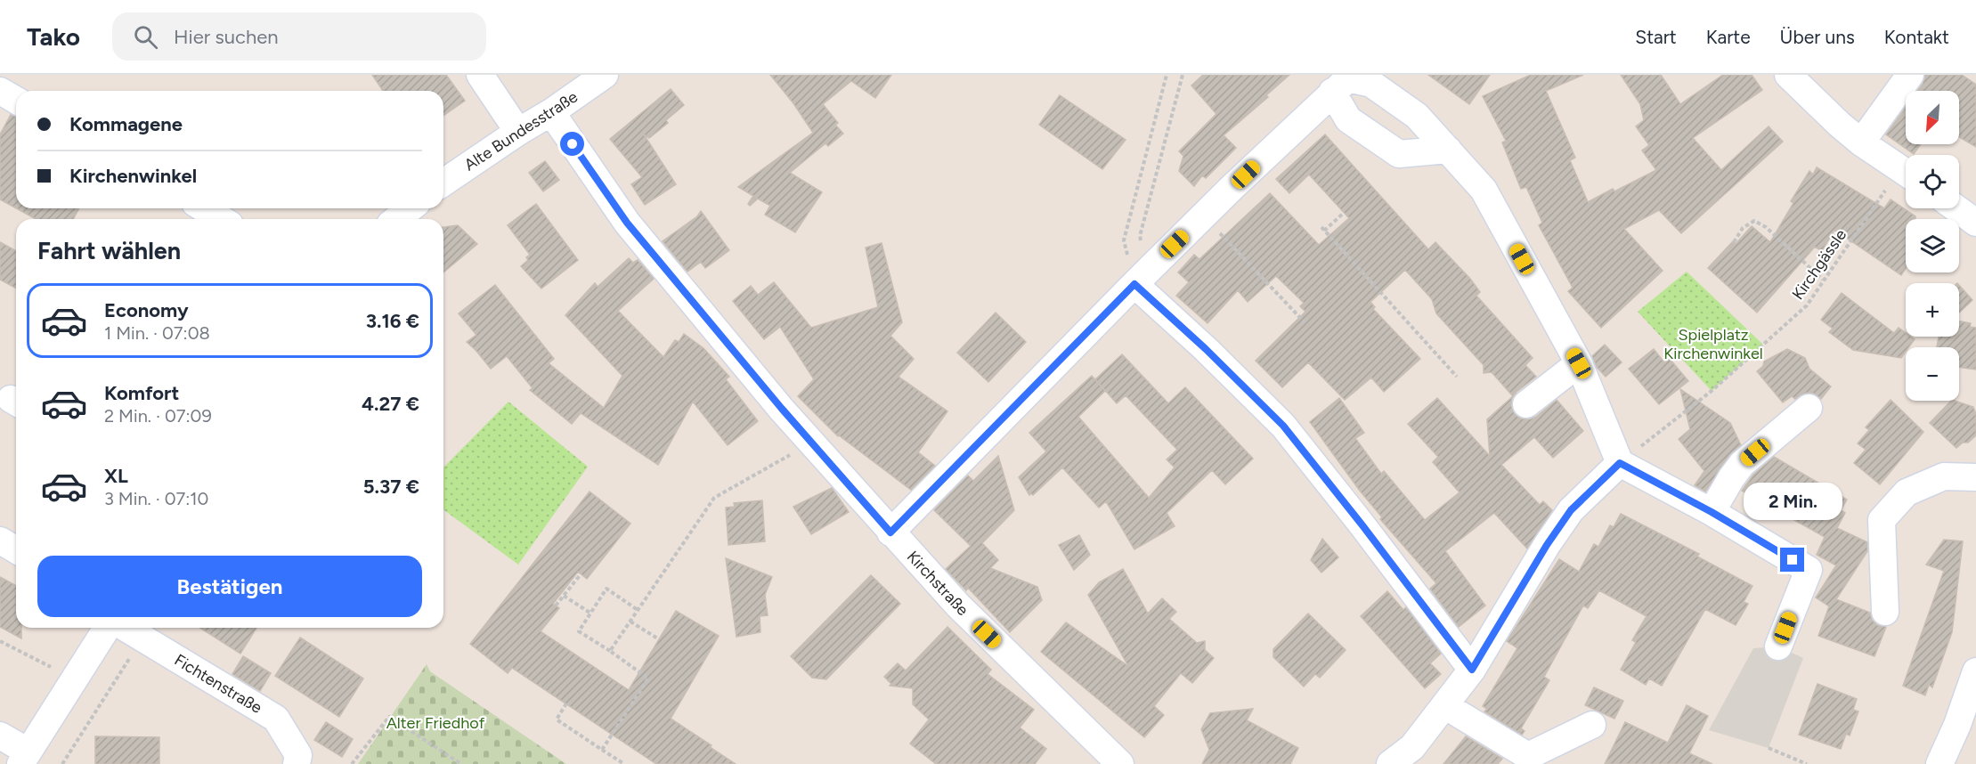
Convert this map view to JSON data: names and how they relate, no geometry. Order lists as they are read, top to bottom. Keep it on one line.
{"streets":{"street":["Alte Bundesstraße","Kirchstraße","Fichtenstraße"],"path":["Kirchgässle"]},"crossings":[["Alte Bundesstraße","Kirchstraße"]],"parks":["Spielplatz Kirchenwinkel","Alter Friedhof"],"north":"bottom left","page":{"header":"Tako","search":"Hier suchen","nav":["Start","Karte","Über uns","Kontakt"],"map_buttons":["+","−"],"banner":["Kommagene","Kirchenwinkel"],"heading":"Fahrt wählen","list":[{"name":"Economy","note":"1 Min. · 07:08","value":"3.16 €"},{"name":"Komfort","note":"2 Min. · 07:09","value":"4.27 €"},{"name":"XL","note":"3 Min. · 07:10","value":"5.37 €"}],"bubble":"2 Min.","buttons":"Bestätigen"}}
